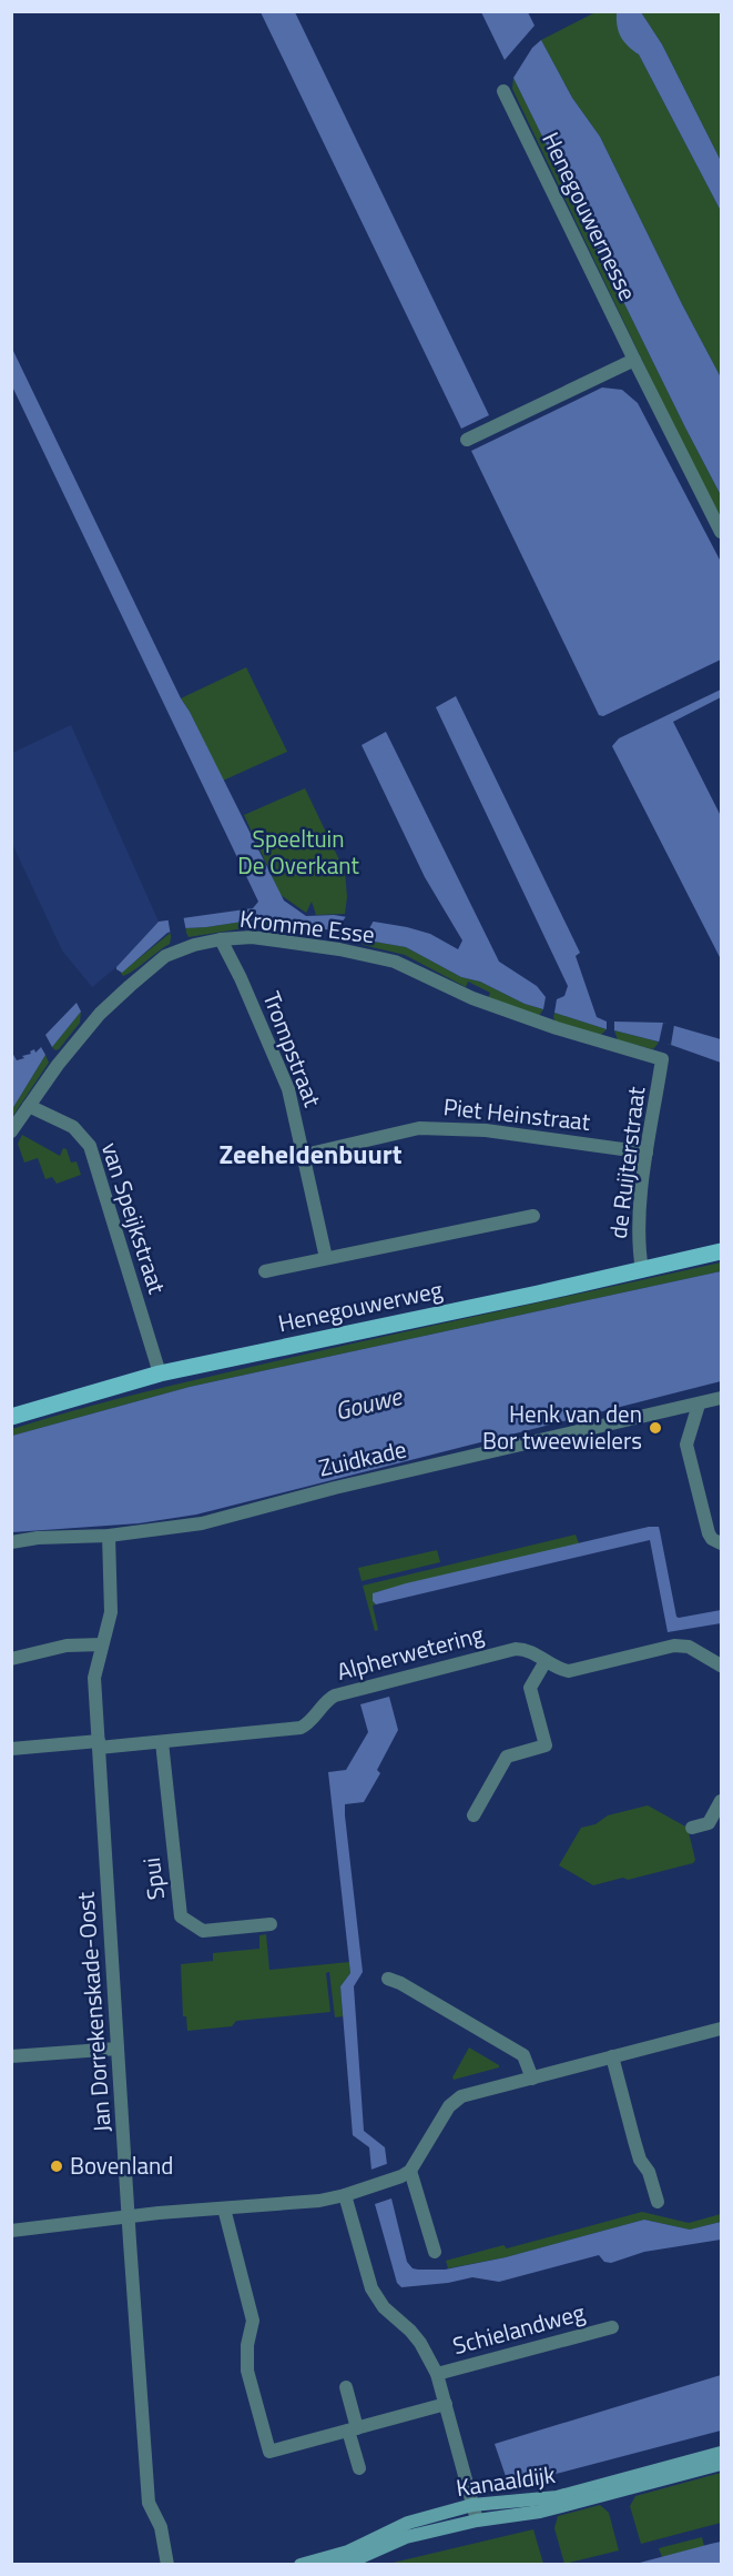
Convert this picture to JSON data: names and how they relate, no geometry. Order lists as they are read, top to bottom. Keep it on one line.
{"streets":{"main road":["Henegouwerweg","Kanaaldijk"],"street":["Henegouwernesse","Kromme Esse","Trompstraat","Piet Heinstraat","de Ruijterstraat","van Speijkstraat","Zuidkade","Alpherwetering","Spui","Jan Dorrekenskade-Oost","Schielandweg"]},"crossings":[["Kromme Esse","Trompstraat"],["Kromme Esse","de Ruijterstraat"],["Kromme Esse","van Speijkstraat"],["Trompstraat","Piet Heinstraat"],["Piet Heinstraat","de Ruijterstraat"],["de Ruijterstraat","Henegouwerweg"],["van Speijkstraat","Henegouwerweg"],["Zuidkade","Jan Dorrekenskade-Oost"],["Alpherwetering","Spui"],["Alpherwetering","Jan Dorrekenskade-Oost"],["Schielandweg","Kanaaldijk"]],"districts":["Zeeheldenbuurt"],"water":["Gouwe"],"parks":["Speeltuin De Overkant"],"places":["Henk van den Bor tweewielers","Bovenland"]}
